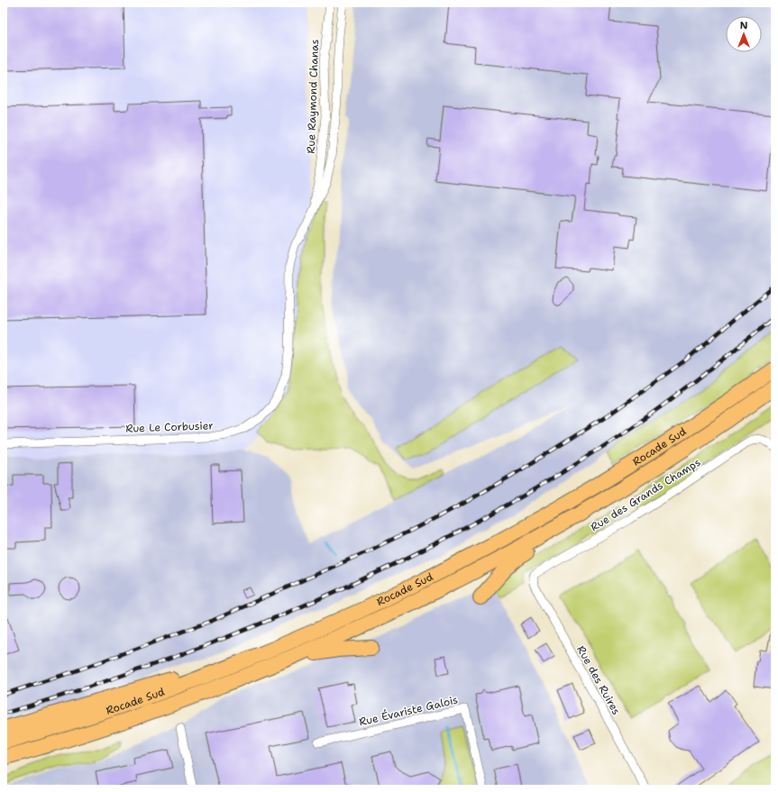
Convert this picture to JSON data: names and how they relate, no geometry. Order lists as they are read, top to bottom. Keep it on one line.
{"streets":{"highway":["Rocade Sud"],"street":["Rue Raymond Chanas","Rue Le Corbusier","Rue des Grands Champs","Rue des Ruires","Rue Évariste Galois"]},"crossings":[["Rue Raymond Chanas","Rue Le Corbusier"],["Rue des Grands Champs","Rue des Ruires"]],"north":"top"}
